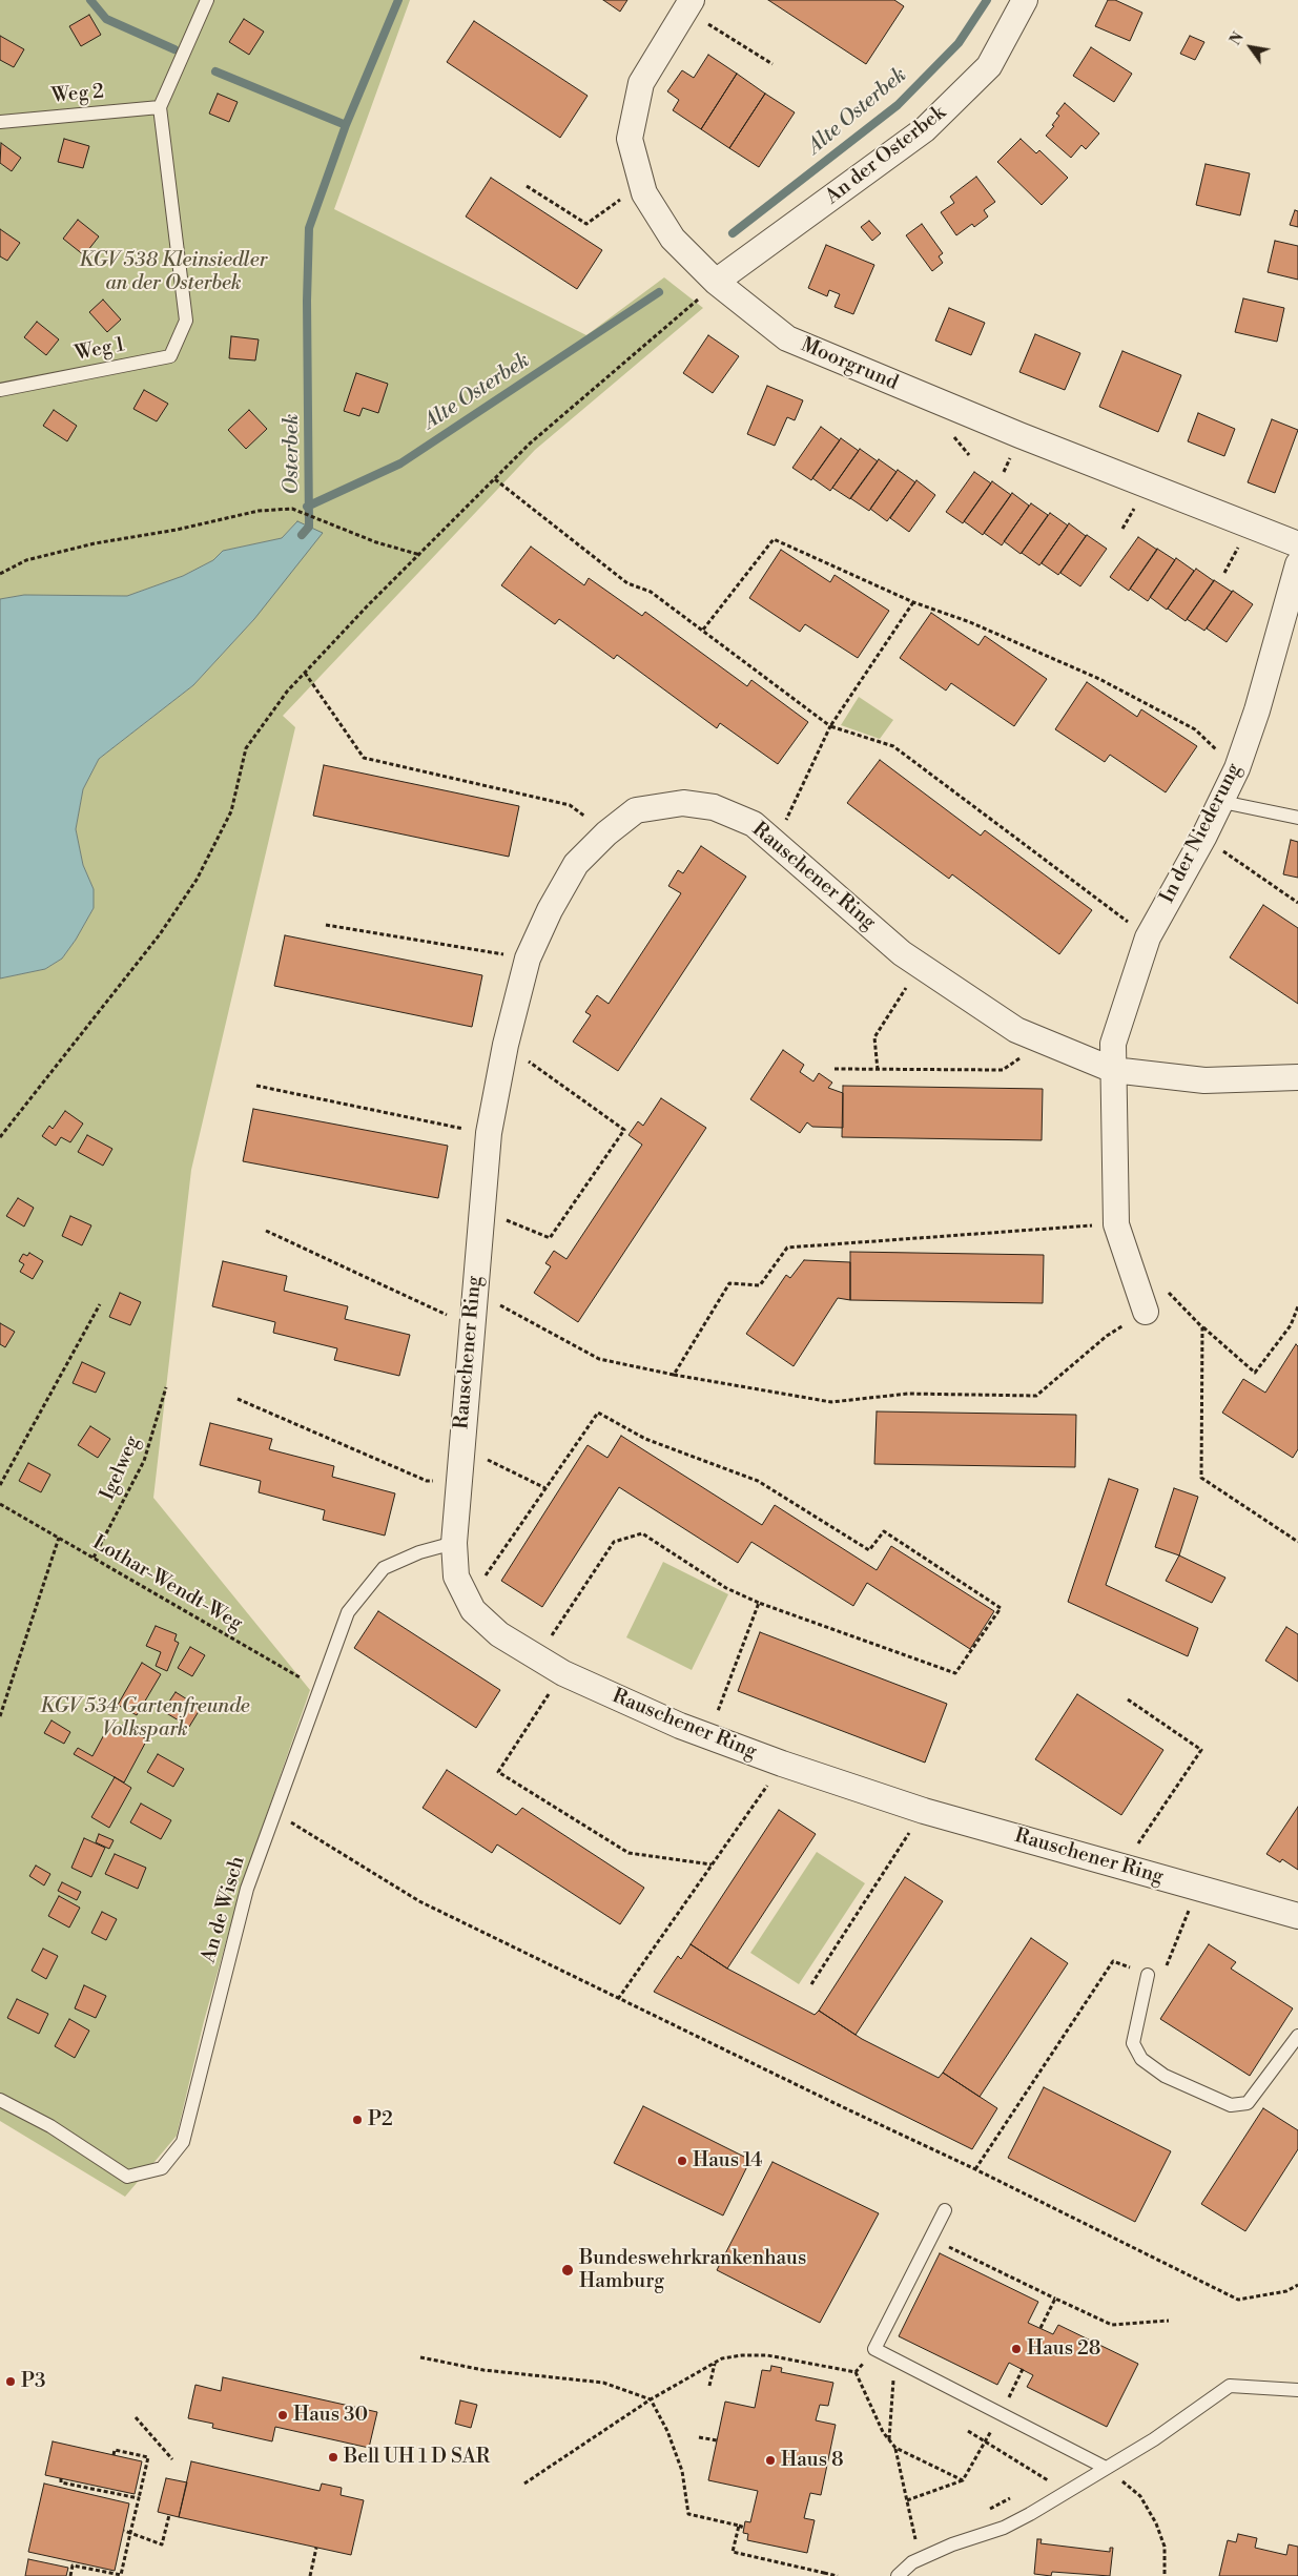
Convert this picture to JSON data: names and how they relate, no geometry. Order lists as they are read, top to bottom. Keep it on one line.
{"streets":{"street":["An der Osterbek","Moorgrund","In der Niederung","Rauschener Ring"],"lane":["Weg 2","Weg 1","An de Wisch"],"path":["Igelweg","Lothar-Wendt-Weg"]},"crossings":[["Weg 2","Weg 1"],["An der Osterbek","Moorgrund"],["In der Niederung","Rauschener Ring"],["Rauschener Ring","An de Wisch"],["Igelweg","Lothar-Wendt-Weg"],["Lothar-Wendt-Weg","An de Wisch"]],"water":["Alte Osterbek","Osterbek"],"parks":["KGV 538 Kleinsiedler an der Osterbek","KGV 534 Gartenfreunde Volkspark"],"places":["P2","Haus 14","Bundeswehrkrankenhaus Hamburg","Haus 28","P3","Haus 30","Bell UH 1 D SAR","Haus 8"],"north":"top left"}
